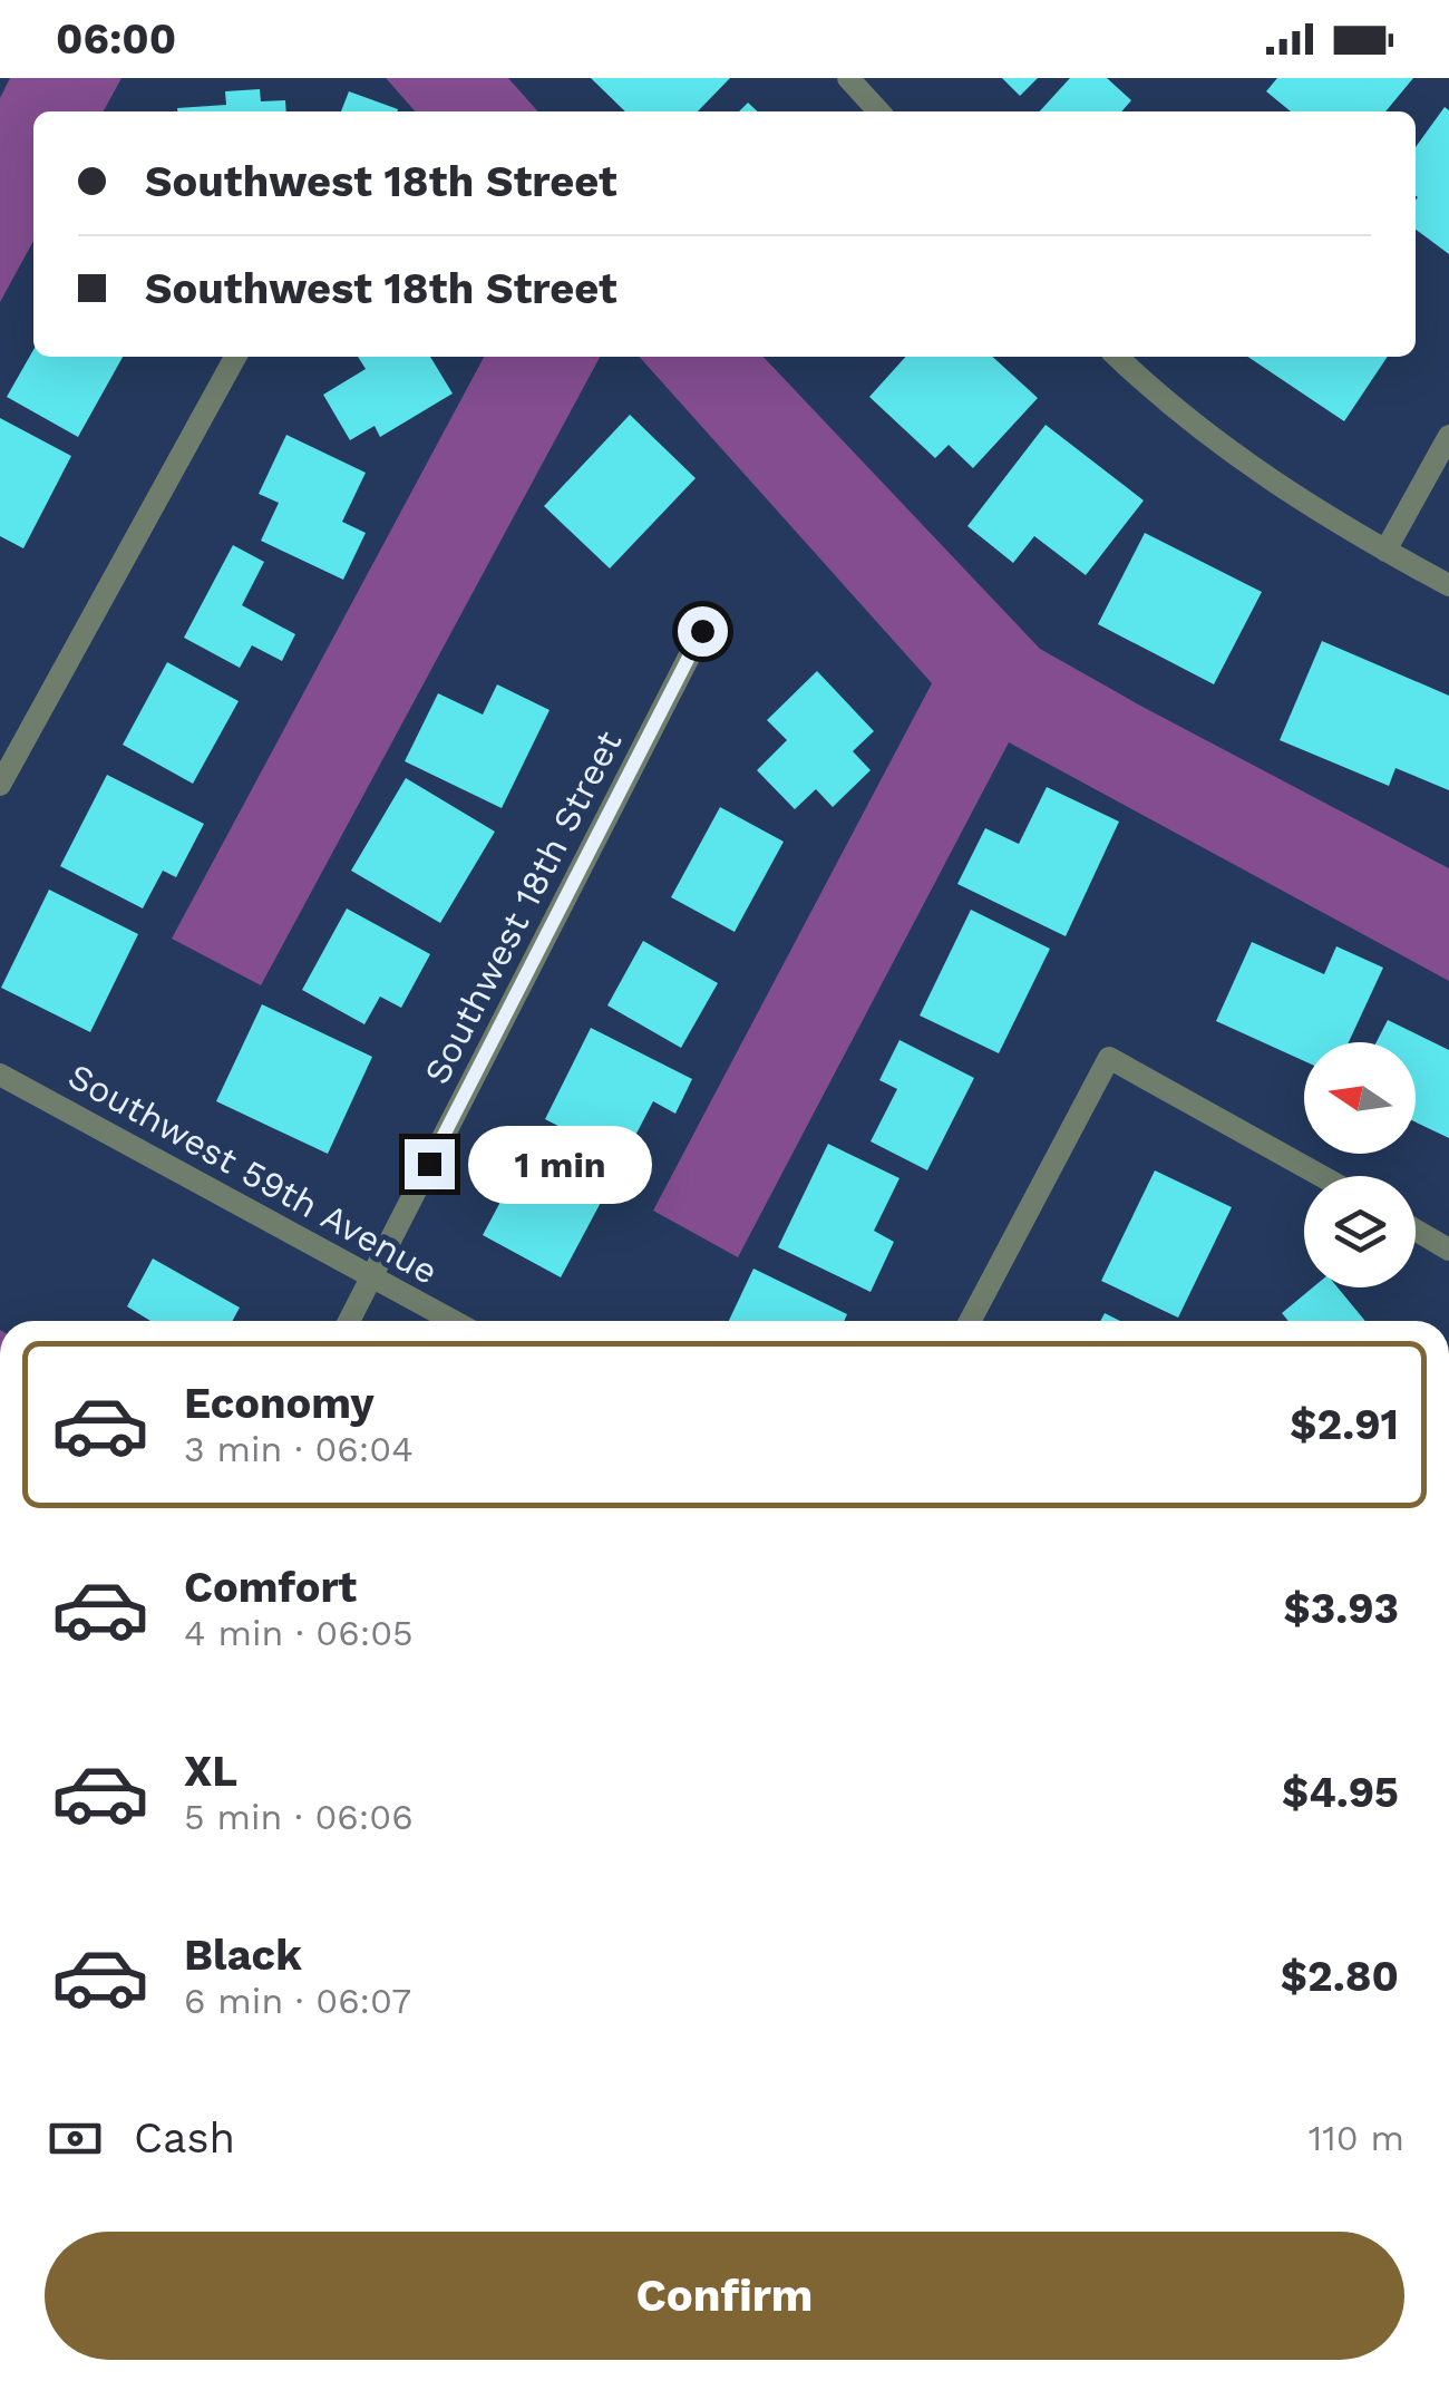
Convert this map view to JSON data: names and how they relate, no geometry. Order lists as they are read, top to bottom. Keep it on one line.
{"streets":{"street":["Southwest 18th Street","Southwest 59th Avenue"]},"crossings":[["Southwest 18th Street","Southwest 59th Avenue"]],"north":"left","page":{"status":"06:00","banner":["Southwest 18th Street","Southwest 18th Street"],"bubble":"1 min","list":[{"name":"Economy","note":"3 min · 06:04","value":"$2.91"},{"name":"Comfort","note":"4 min · 06:05","value":"$3.93"},{"name":"XL","note":"5 min · 06:06","value":"$4.95"},{"name":"Black","note":"6 min · 06:07","value":"$2.80"}],"pay":["Cash","110 m"],"buttons":"Confirm"}}
